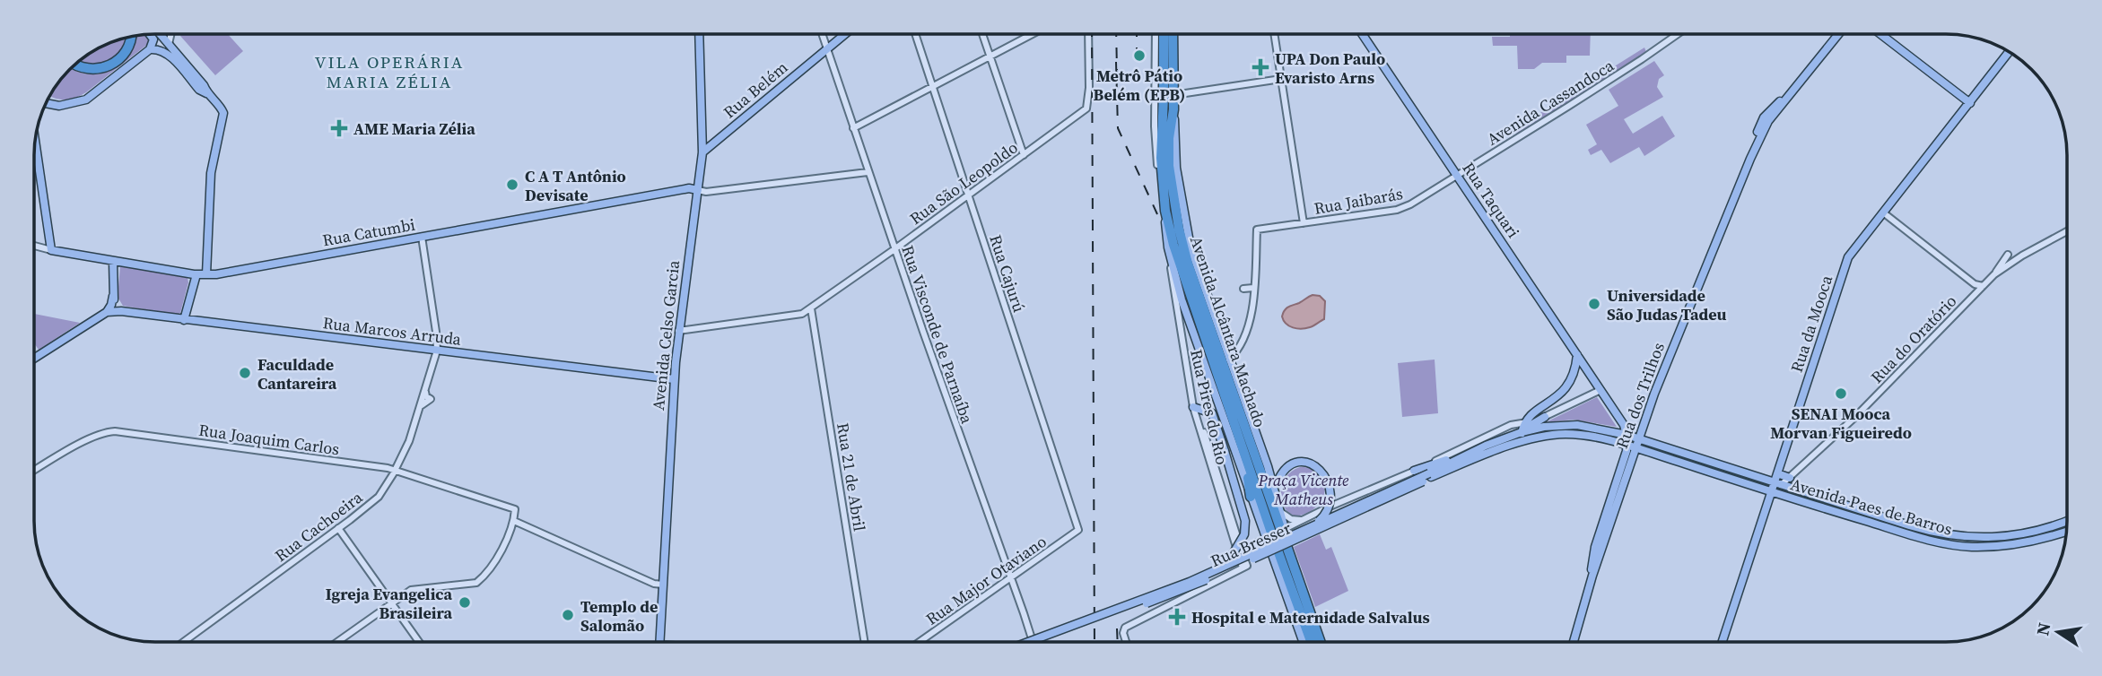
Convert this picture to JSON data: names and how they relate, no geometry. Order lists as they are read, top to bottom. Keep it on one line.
{"streets":{"highway":["Avenida Alcântara Machado"],"main road":["Rua Belém","Rua Taquari","Rua Catumbi","Rua da Mooca","Rua Marcos Arruda","Avenida Celso Garcia","Rua dos Trilhos","Avenida Paes de Barros","Rua Bresser"],"street":["Avenida Cassandoca","Rua São Leopoldo","Rua Jaibarás","Rua Cajurú","Rua Visconde de Parnaíba","Rua do Oratório","Rua Pires do Rio","Rua Joaquim Carlos","Rua 21 de Abril","Rua Cachoeira","Rua Major Otaviano"]},"crossings":[["Rua Belém","Rua Visconde de Parnaíba"],["Rua Belém","Avenida Celso Garcia"],["Avenida Cassandoca","Rua Taquari"],["Avenida Cassandoca","Rua Jaibarás"],["Rua São Leopoldo","Rua Cajurú"],["Rua São Leopoldo","Rua Visconde de Parnaíba"],["Rua São Leopoldo","Avenida Celso Garcia"],["Rua São Leopoldo","Rua 21 de Abril"],["Rua Taquari","Rua Jaibarás"],["Rua Taquari","Rua dos Trilhos"],["Rua Taquari","Rua Bresser"],["Rua Catumbi","Avenida Celso Garcia"],["Rua Catumbi","Rua Cachoeira"],["Rua Cajurú","Rua Major Otaviano"],["Rua da Mooca","Rua do Oratório"],["Rua da Mooca","Avenida Paes de Barros"],["Rua Marcos Arruda","Avenida Celso Garcia"],["Rua Marcos Arruda","Rua Cachoeira"],["Avenida Alcântara Machado","Rua Pires do Rio"],["Avenida Alcântara Machado","Rua Bresser"],["Rua Visconde de Parnaíba","Rua Major Otaviano"],["Rua do Oratório","Avenida Paes de Barros"],["Rua dos Trilhos","Rua Bresser"],["Rua Pires do Rio","Rua Bresser"],["Rua Joaquim Carlos","Rua Cachoeira"]],"districts":["VILA OPERÁRIA MARIA ZÉLIA"],"parks":["Praça Vicente Matheus"],"places":{"other":["Metrô Pátio Belém (EPB)","C A T Antônio Devisate","Universidade São Judas Tadeu","Faculdade Cantareira","SENAI Mooca Morvan Figueiredo","Igreja Evangelica Brasileira","Templo de Salomão"],"health":["UPA Don Paulo Evaristo Arns","AME Maria Zélia","Hospital e Maternidade Salvalus"]},"north":"left"}
